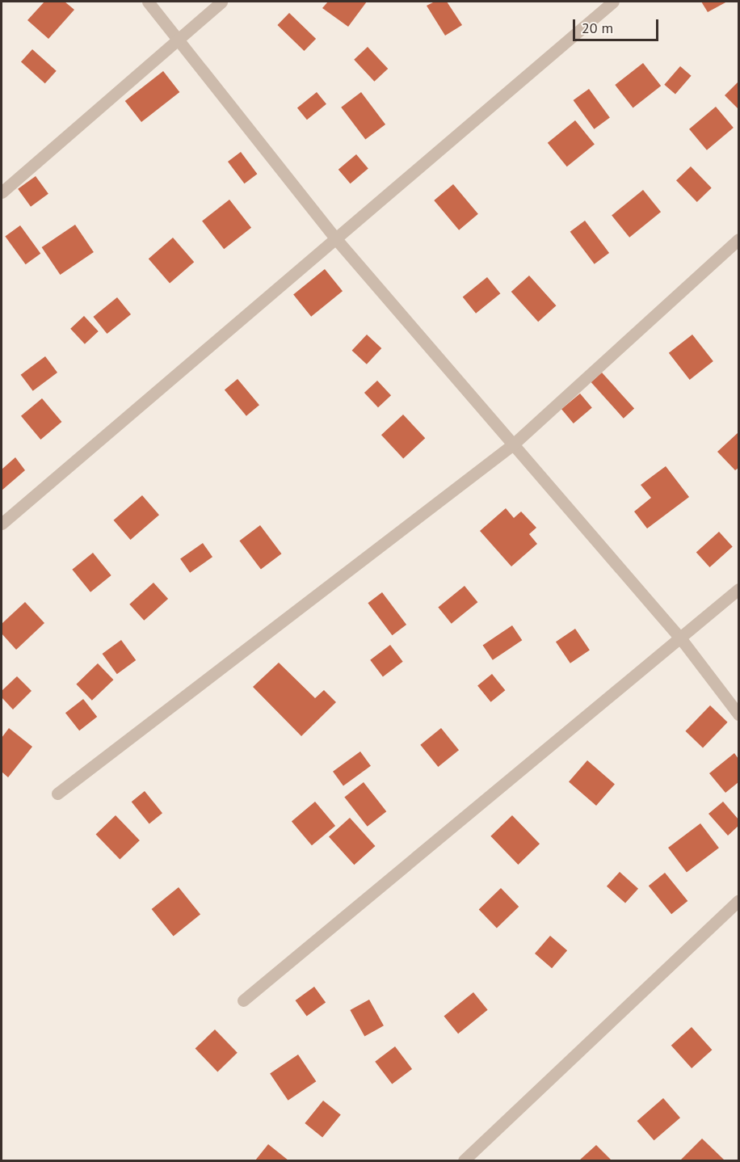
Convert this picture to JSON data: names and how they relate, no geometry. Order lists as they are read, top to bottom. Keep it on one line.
{"scale_bar":"20 m"}
